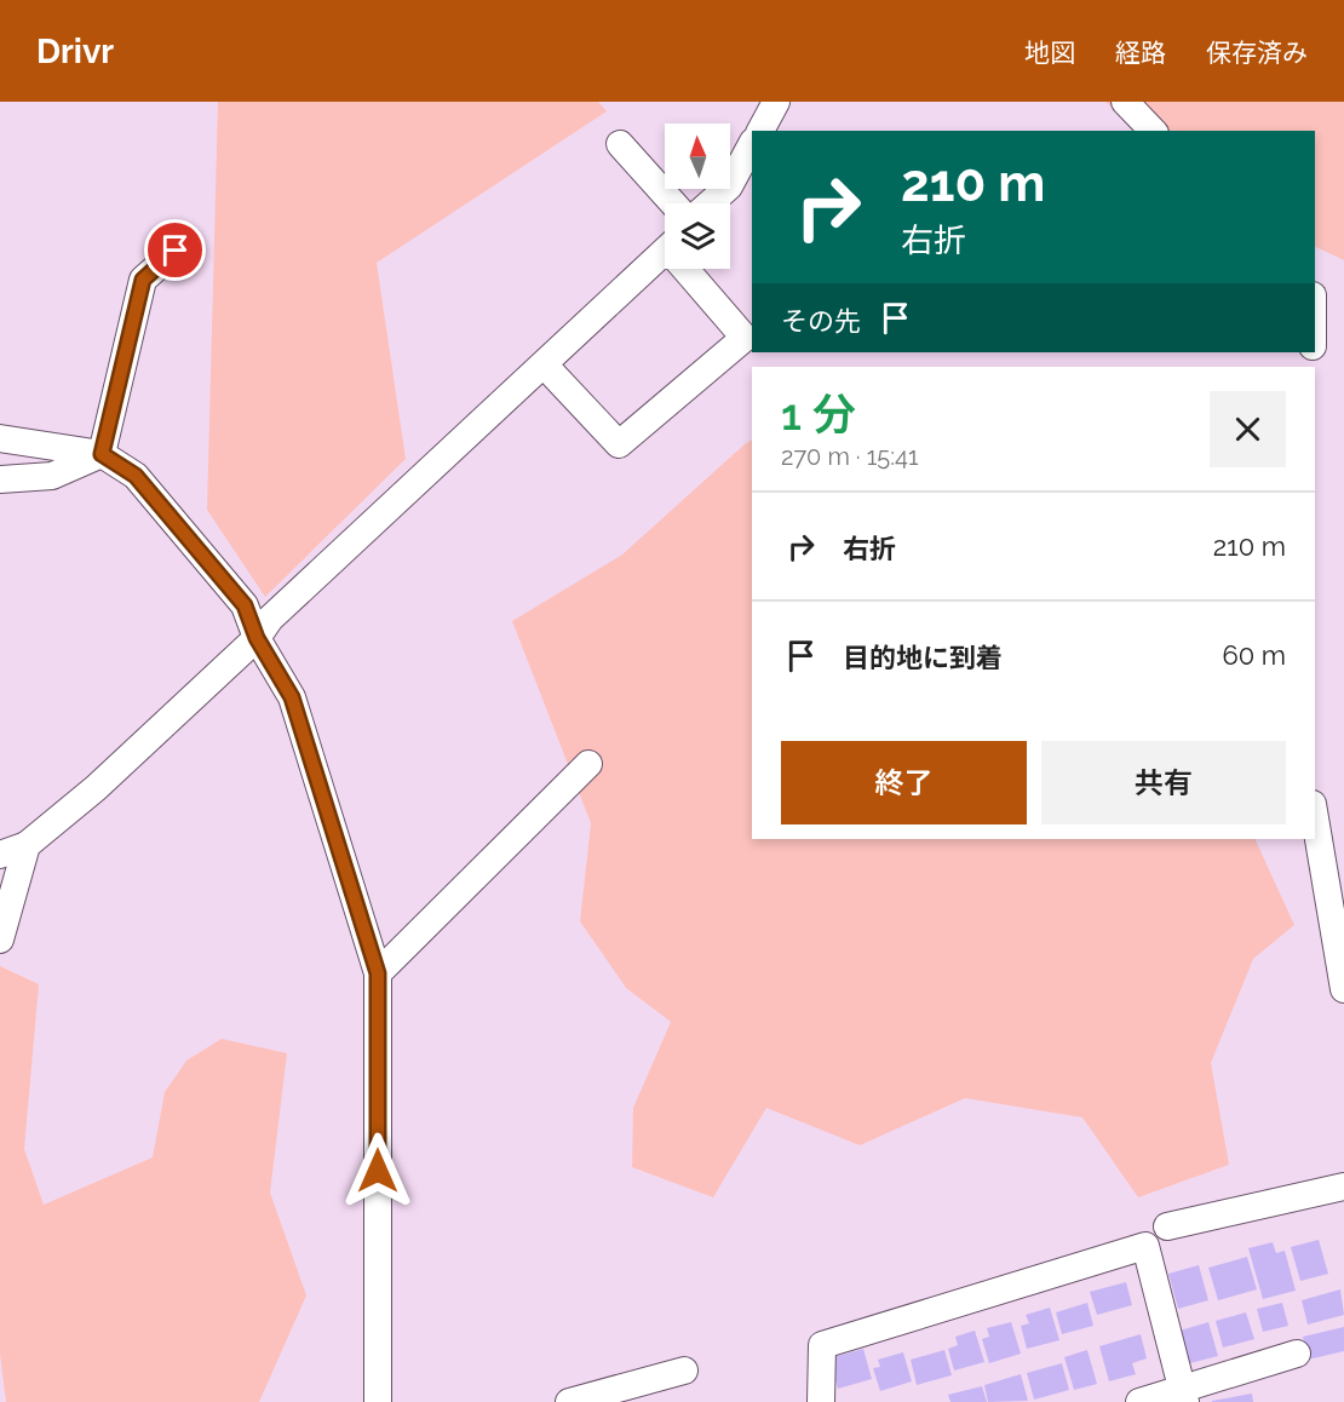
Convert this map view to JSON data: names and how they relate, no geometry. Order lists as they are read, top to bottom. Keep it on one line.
{"north":"top","page":{"header":"Drivr","nav":["地図","経路","保存済み"],"turn":["210 m","右折"],"then":"その先","heading":["1 分","270 m · 15:41"],"list":[{"name":"右折","value":"210 m"},{"name":"目的地に到着","value":"60 m"}],"buttons":["終了","共有"]}}
